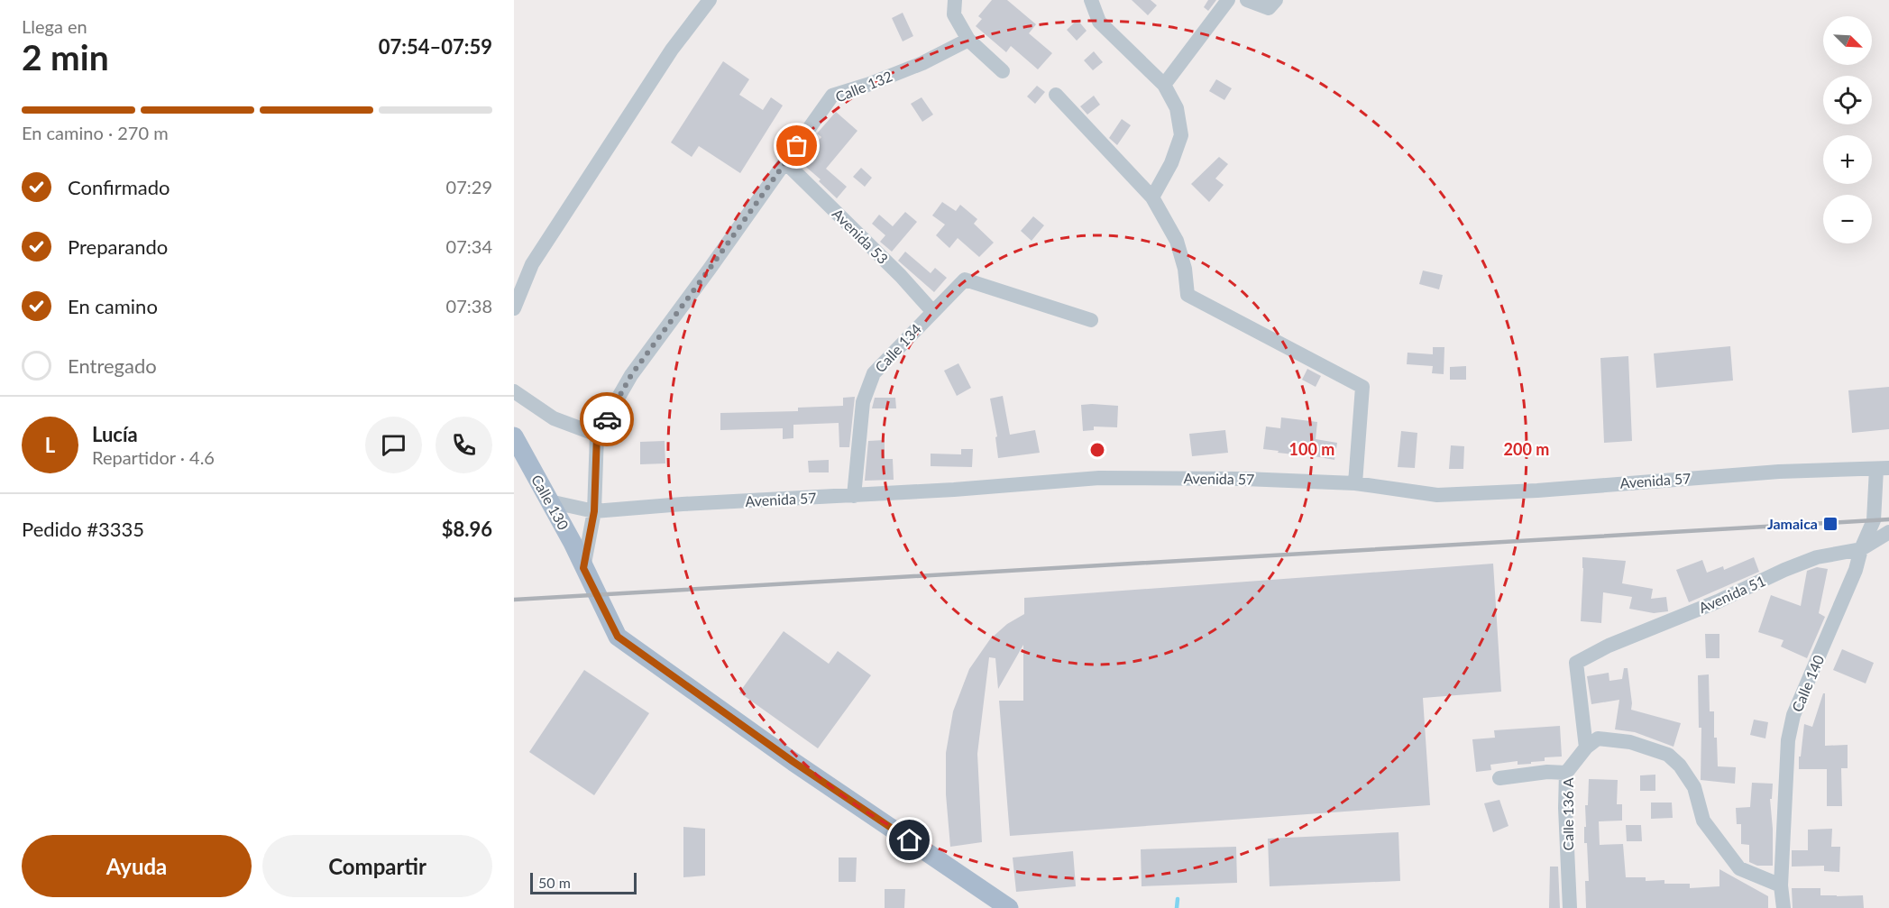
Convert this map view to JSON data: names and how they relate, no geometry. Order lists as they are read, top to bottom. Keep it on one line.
{"streets":{"main road":["Calle 130"],"street":["Calle 132","Avenida 53","Calle 134","Avenida 57","Avenida 51","Calle 140","Calle 136 A"]},"crossings":[["Calle 132","Avenida 53"],["Calle 132","Avenida 57"],["Calle 132","Calle 130"],["Avenida 53","Calle 134"],["Calle 134","Avenida 57"],["Avenida 57","Calle 130"],["Avenida 57","Calle 140"],["Avenida 51","Calle 140"],["Avenida 51","Calle 136 A"]],"places":{"transit":["Jamaica"]},"scale_bar":"50 m","north":"bottom right","page":{"heading":["2 min","Llega en","07:54–07:59"],"panel":["Lucía","Repartidor · 4.6","Pedido #3335","$8.96"],"map_buttons":["+","−"],"bar":"En camino · 270 m","list":[["Confirmado","07:29"],["Preparando","07:34"],["En camino","07:38"],"Entregado"],"round":"L","buttons":["Ayuda","Compartir"],"scale":"50 m"},"rings":["100 m","200 m"]}
